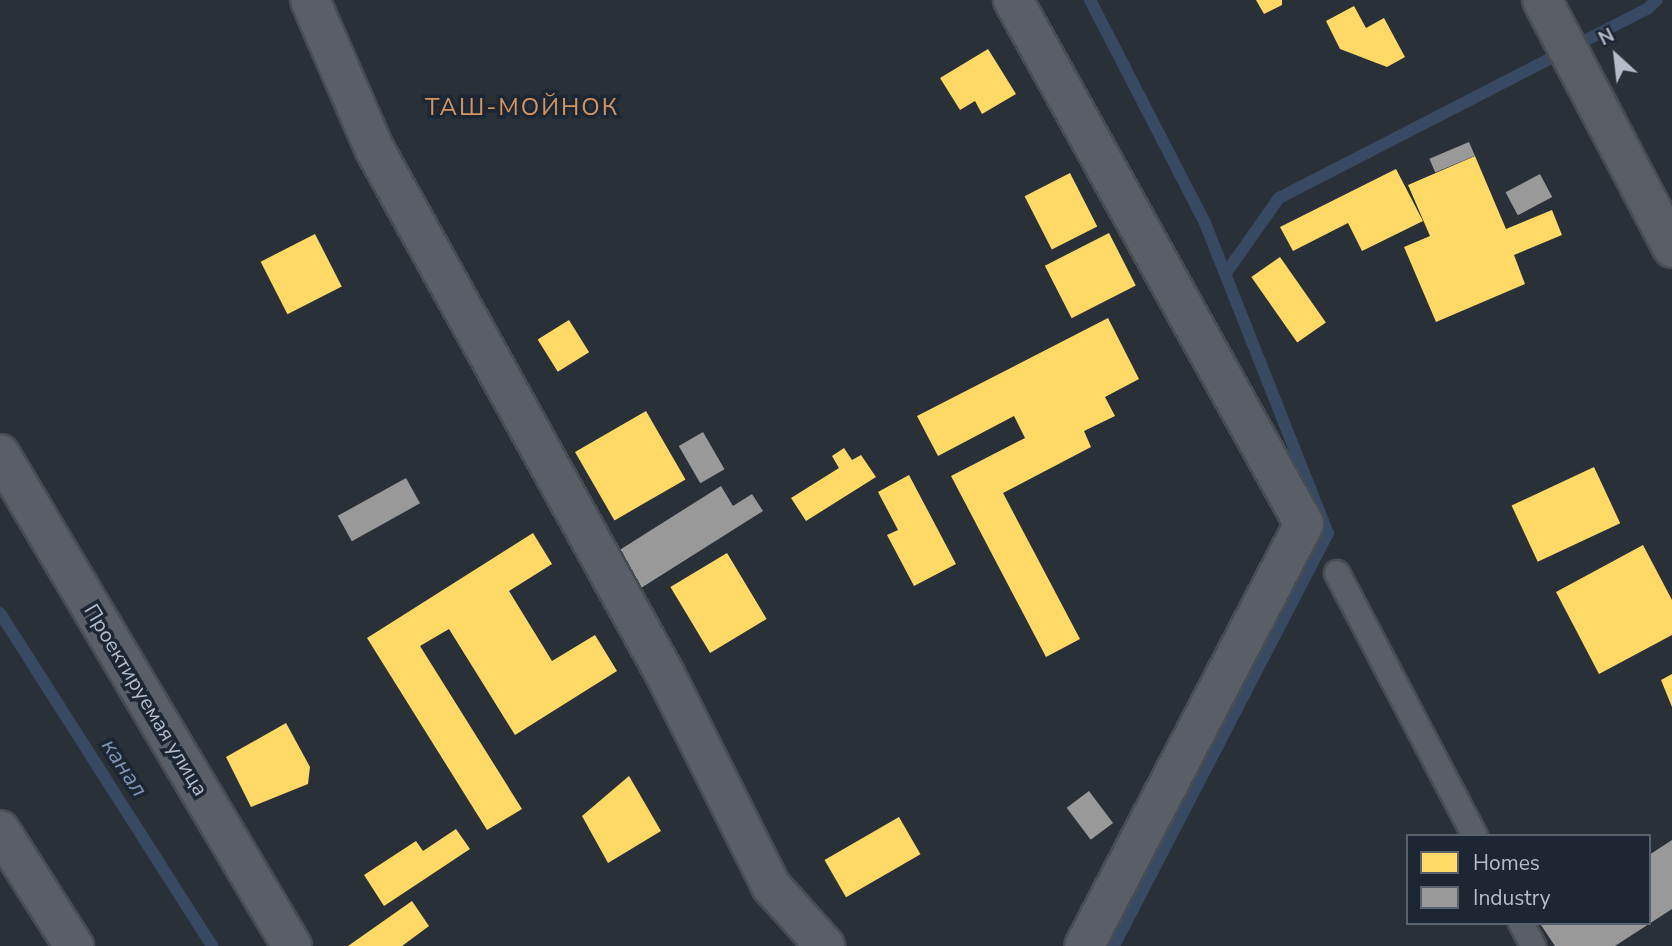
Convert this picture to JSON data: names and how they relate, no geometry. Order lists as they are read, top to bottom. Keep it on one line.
{"streets":{"street":["Проектируемая улица"]},"districts":["ТАШ-МОЙНОК"],"water":["канал"],"legend":["Homes","Industry"],"north":"top left"}
